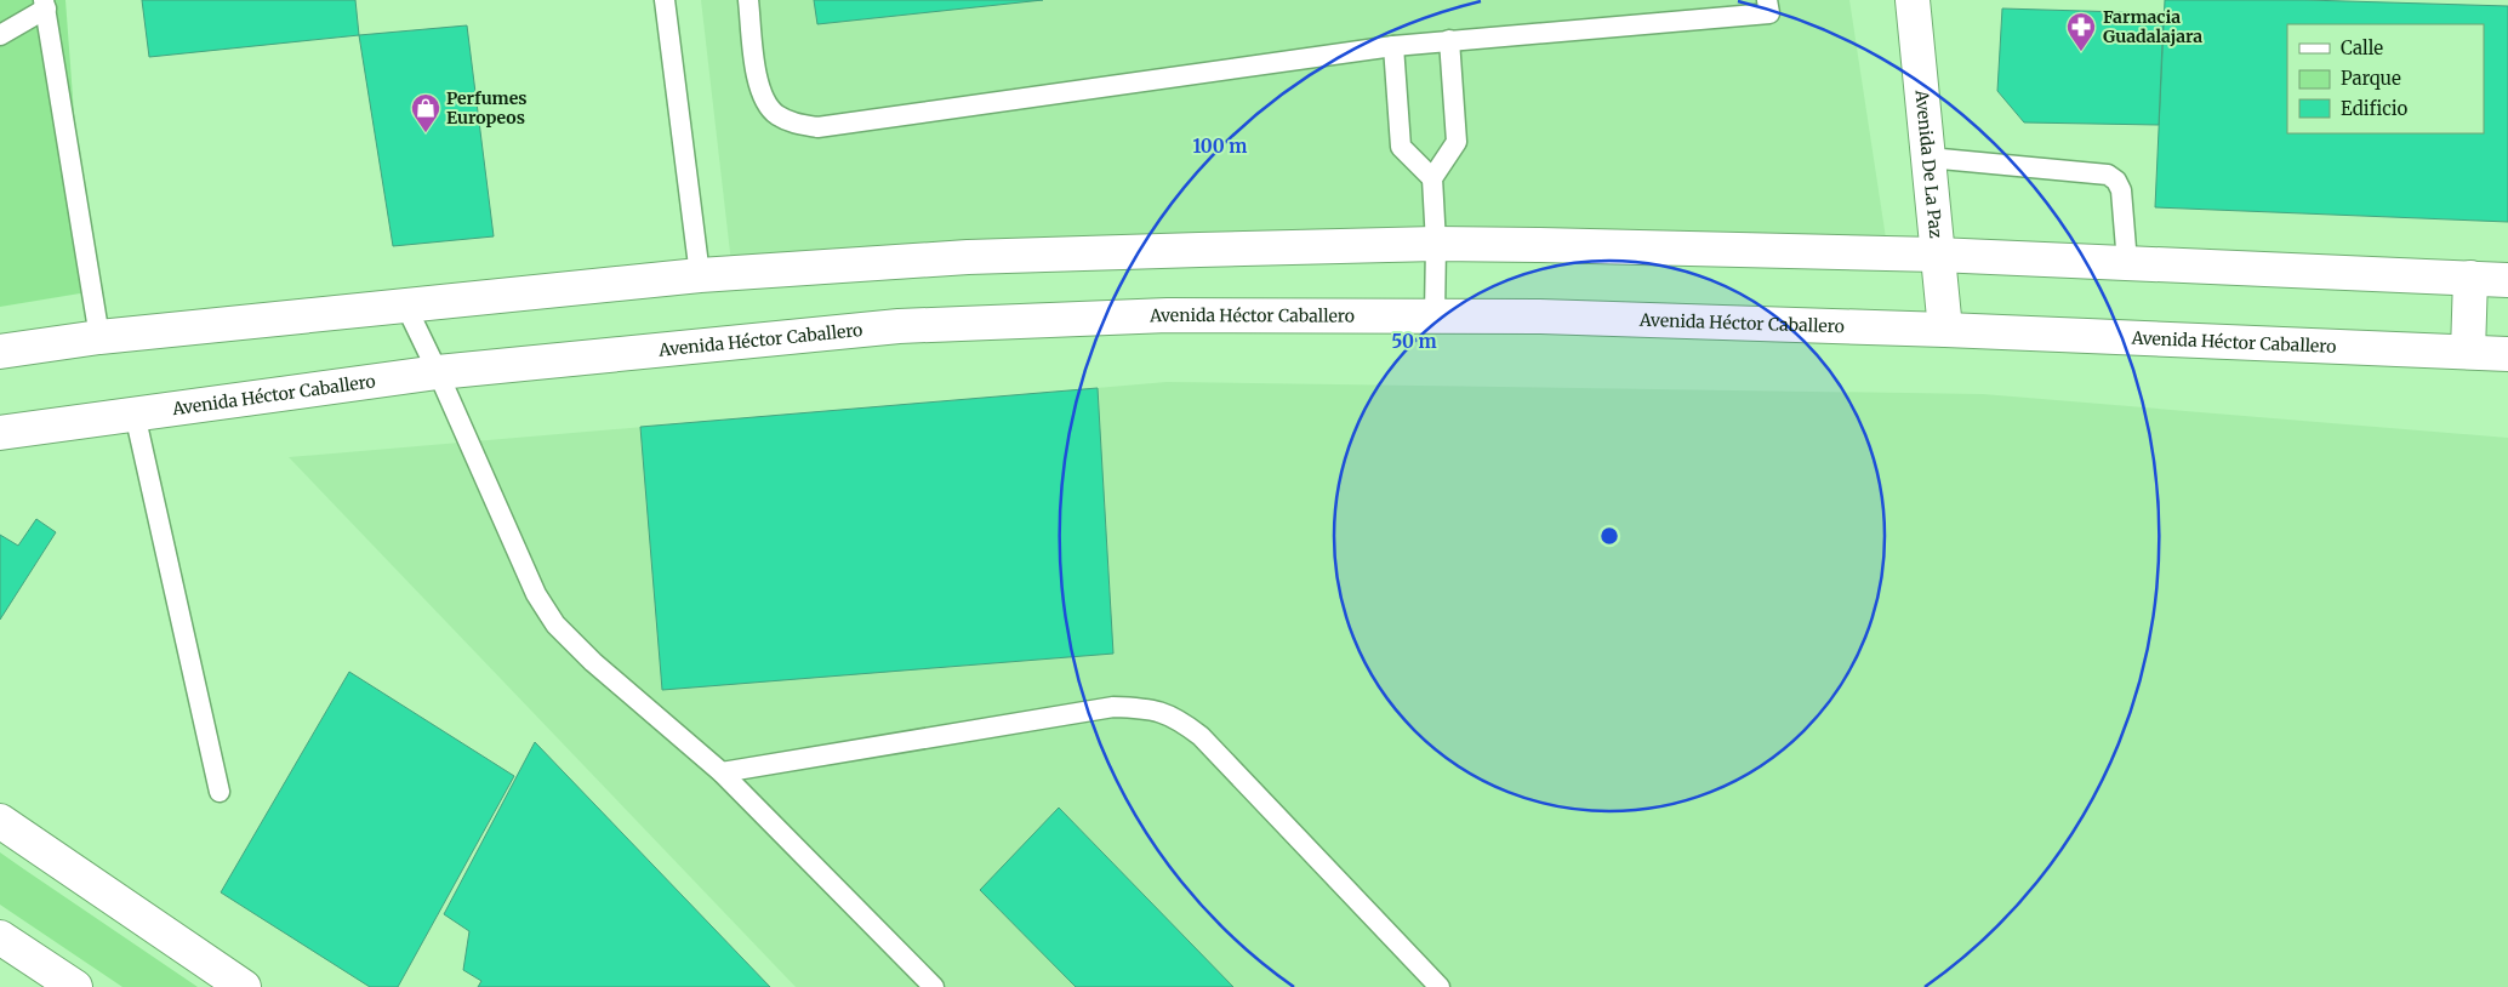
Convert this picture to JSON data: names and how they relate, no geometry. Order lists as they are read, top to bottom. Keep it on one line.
{"streets":{"main road":["Avenida De La Paz","Avenida Héctor Caballero"]},"crossings":[["Avenida De La Paz","Avenida Héctor Caballero"]],"places":{"pharmacy":["Farmacia Guadalajara"],"shop":["Perfumes Europeos"]},"legend":["Calle","Parque","Edificio"],"rings":["100 m","50 m"]}
